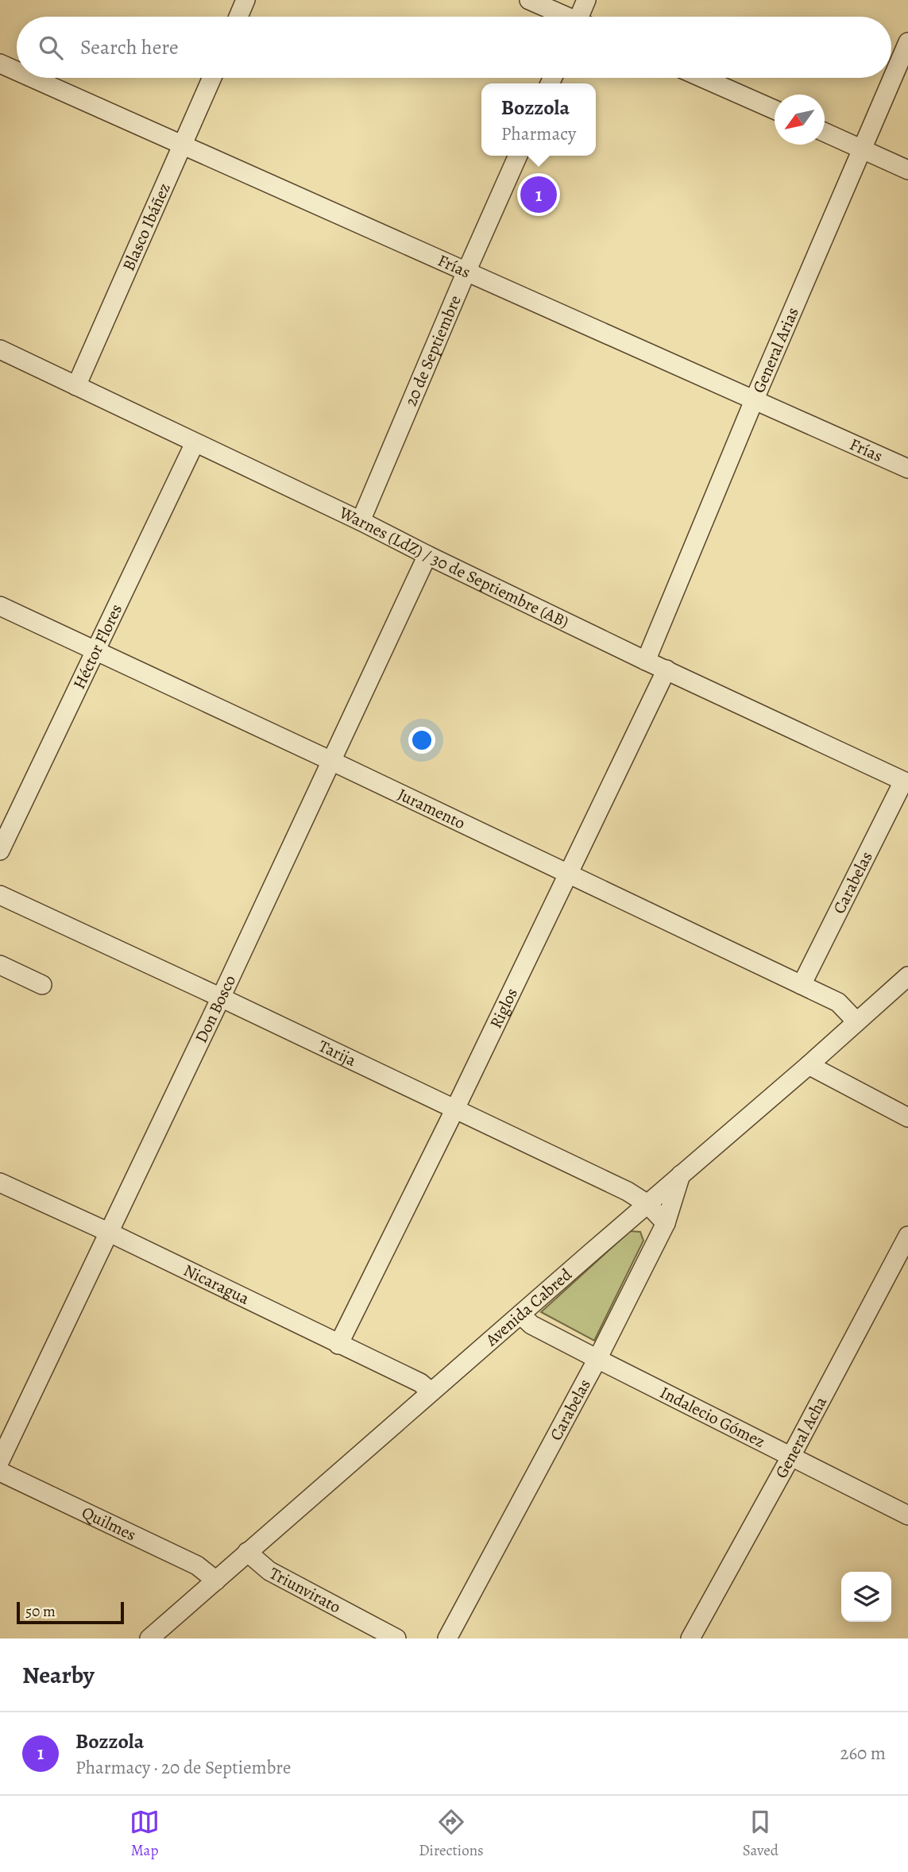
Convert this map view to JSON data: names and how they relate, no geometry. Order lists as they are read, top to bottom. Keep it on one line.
{"streets":{"street":["Blasco Ibáñez","Frías","General Arias","20 de Septiembre","Warnes (LdZ) / 30 de Septiembre (AB)","Héctor Flores","Juramento","Carabelas","Riglos","Don Bosco","Tarija","Nicaragua","Avenida Cabred","Indalecio Gómez","General Acha","Quilmes","Triunvirato"]},"crossings":[["Blasco Ibáñez","Frías"],["Blasco Ibáñez","Warnes (LdZ) / 30 de Septiembre (AB)"],["Frías","General Arias"],["Frías","20 de Septiembre"],["General Arias","Warnes (LdZ) / 30 de Septiembre (AB)"],["20 de Septiembre","Warnes (LdZ) / 30 de Septiembre (AB)"],["Warnes (LdZ) / 30 de Septiembre (AB)","Héctor Flores"],["Warnes (LdZ) / 30 de Septiembre (AB)","Carabelas"],["Warnes (LdZ) / 30 de Septiembre (AB)","Riglos"],["Warnes (LdZ) / 30 de Septiembre (AB)","Don Bosco"],["Héctor Flores","Juramento"],["Juramento","Carabelas"],["Juramento","Riglos"],["Juramento","Don Bosco"],["Juramento","Avenida Cabred"],["Carabelas","Tarija"],["Carabelas","Avenida Cabred"],["Carabelas","Indalecio Gómez"],["Riglos","Tarija"],["Riglos","Nicaragua"],["Don Bosco","Tarija"],["Don Bosco","Nicaragua"],["Tarija","Avenida Cabred"],["Nicaragua","Avenida Cabred"],["Avenida Cabred","Indalecio Gómez"],["Avenida Cabred","Quilmes"],["Avenida Cabred","Triunvirato"],["Indalecio Gómez","General Acha"]],"scale_bar":"50 m","north":"bottom left","page":{"search":"Search here","popup":["Bozzola","Pharmacy"],"pins":"1","scale":"50 m","heading":"Nearby","list":[{"mark":"1","name":"Bozzola","note":"Pharmacy · 20 de Septiembre","value":"260 m"}],"nav":["Map","Directions","Saved"]}}
